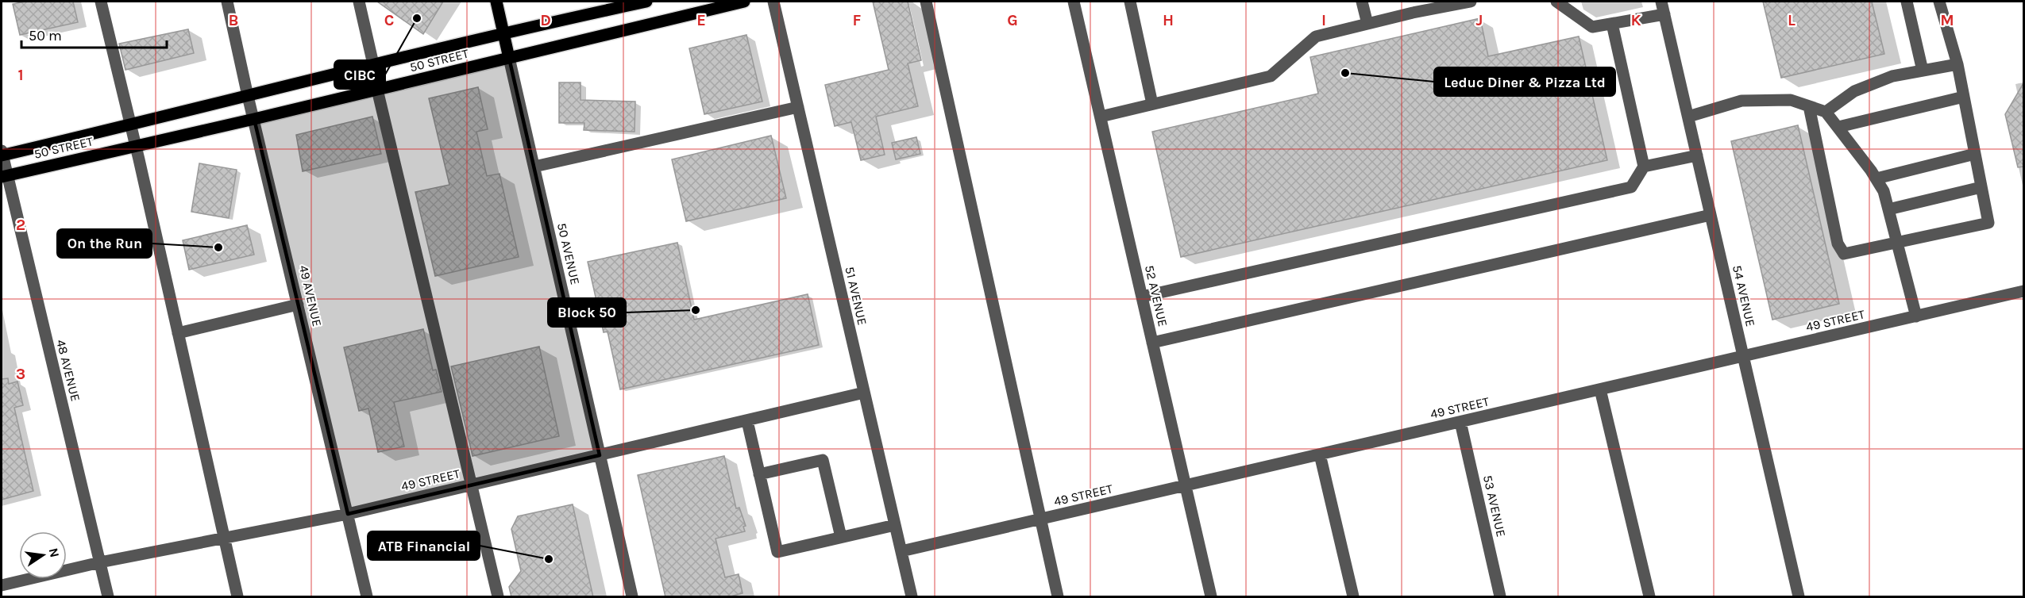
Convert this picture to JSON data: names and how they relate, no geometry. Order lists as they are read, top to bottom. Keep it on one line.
{"streets":{"main road":["50 STREET","50 AVENUE"],"street":["49 AVENUE","51 AVENUE","52 AVENUE","54 AVENUE","49 STREET","48 AVENUE","53 AVENUE"]},"crossings":[["50 STREET","50 AVENUE"],["50 STREET","49 AVENUE"],["50 STREET","48 AVENUE"],["50 AVENUE","49 STREET"],["49 AVENUE","49 STREET"],["51 AVENUE","49 STREET"],["52 AVENUE","49 STREET"],["54 AVENUE","49 STREET"],["49 STREET","48 AVENUE"],["49 STREET","53 AVENUE"]],"places":["CIBC","Leduc Diner & Pizza Ltd","On the Run","Block 50","ATB Financial"],"scale_bar":"50 m","north":"right","grid":{"columns":["B","C","D","E","F","G","H","I","J","K","L","M"],"rows":["1","2","3"]}}
